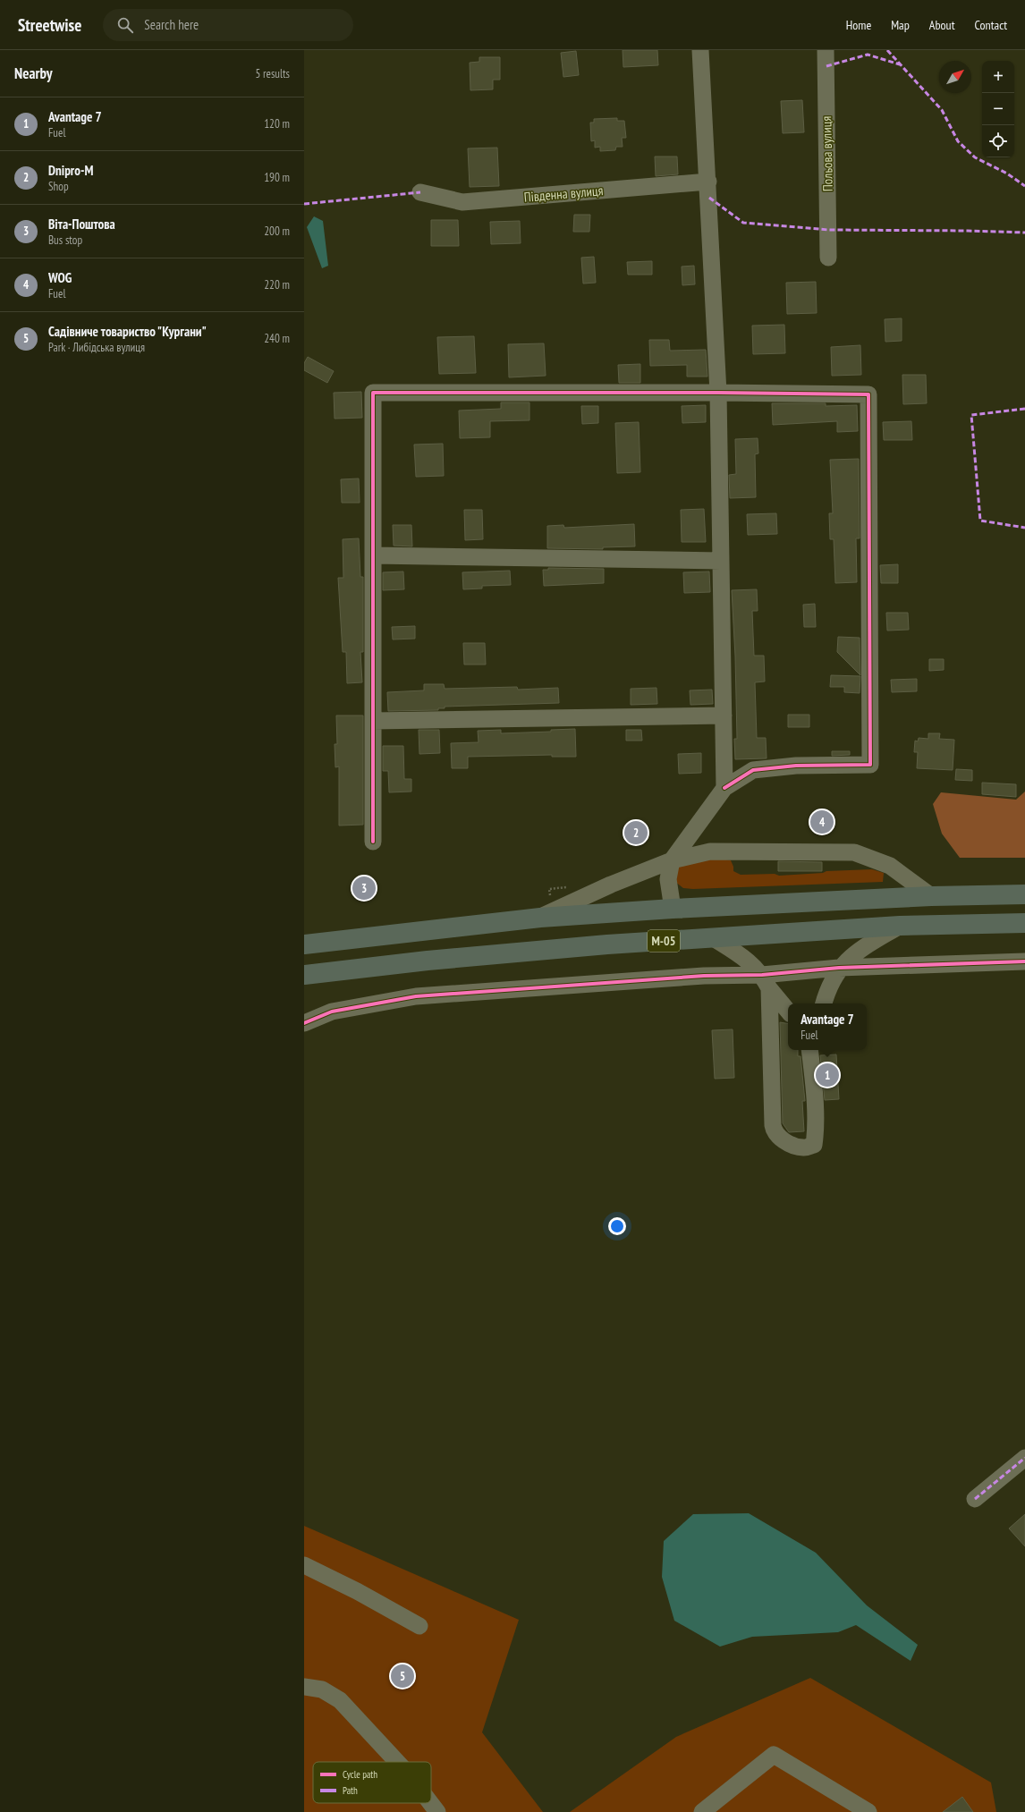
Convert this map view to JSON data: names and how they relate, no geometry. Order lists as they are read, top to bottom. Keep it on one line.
{"streets":{"highway":["М-05"],"street":["Польова вулиця","Південна вулиця"]},"legend":["Cycle path","Path"],"north":"top right","page":{"header":"Streetwise","search":"Search here","nav":["Home","Map","About","Contact"],"heading":["Nearby","5 results"],"map_buttons":["+","−"],"list":[{"mark":"1","name":"Avantage 7","note":"Fuel","value":"120 m"},{"mark":"2","name":"Dnipro-M","note":"Shop","value":"190 m"},{"mark":"3","name":"Віта-Поштова","note":"Bus stop","value":"200 m"},{"mark":"4","name":"WOG","note":"Fuel","value":"220 m"},{"mark":"5","name":"Садівниче товариство \"Кургани\"","note":"Park · Либідська вулиця","value":"240 m"}],"pins":["4","2","3","1","5"],"popup":["Avantage 7","Fuel"]}}
